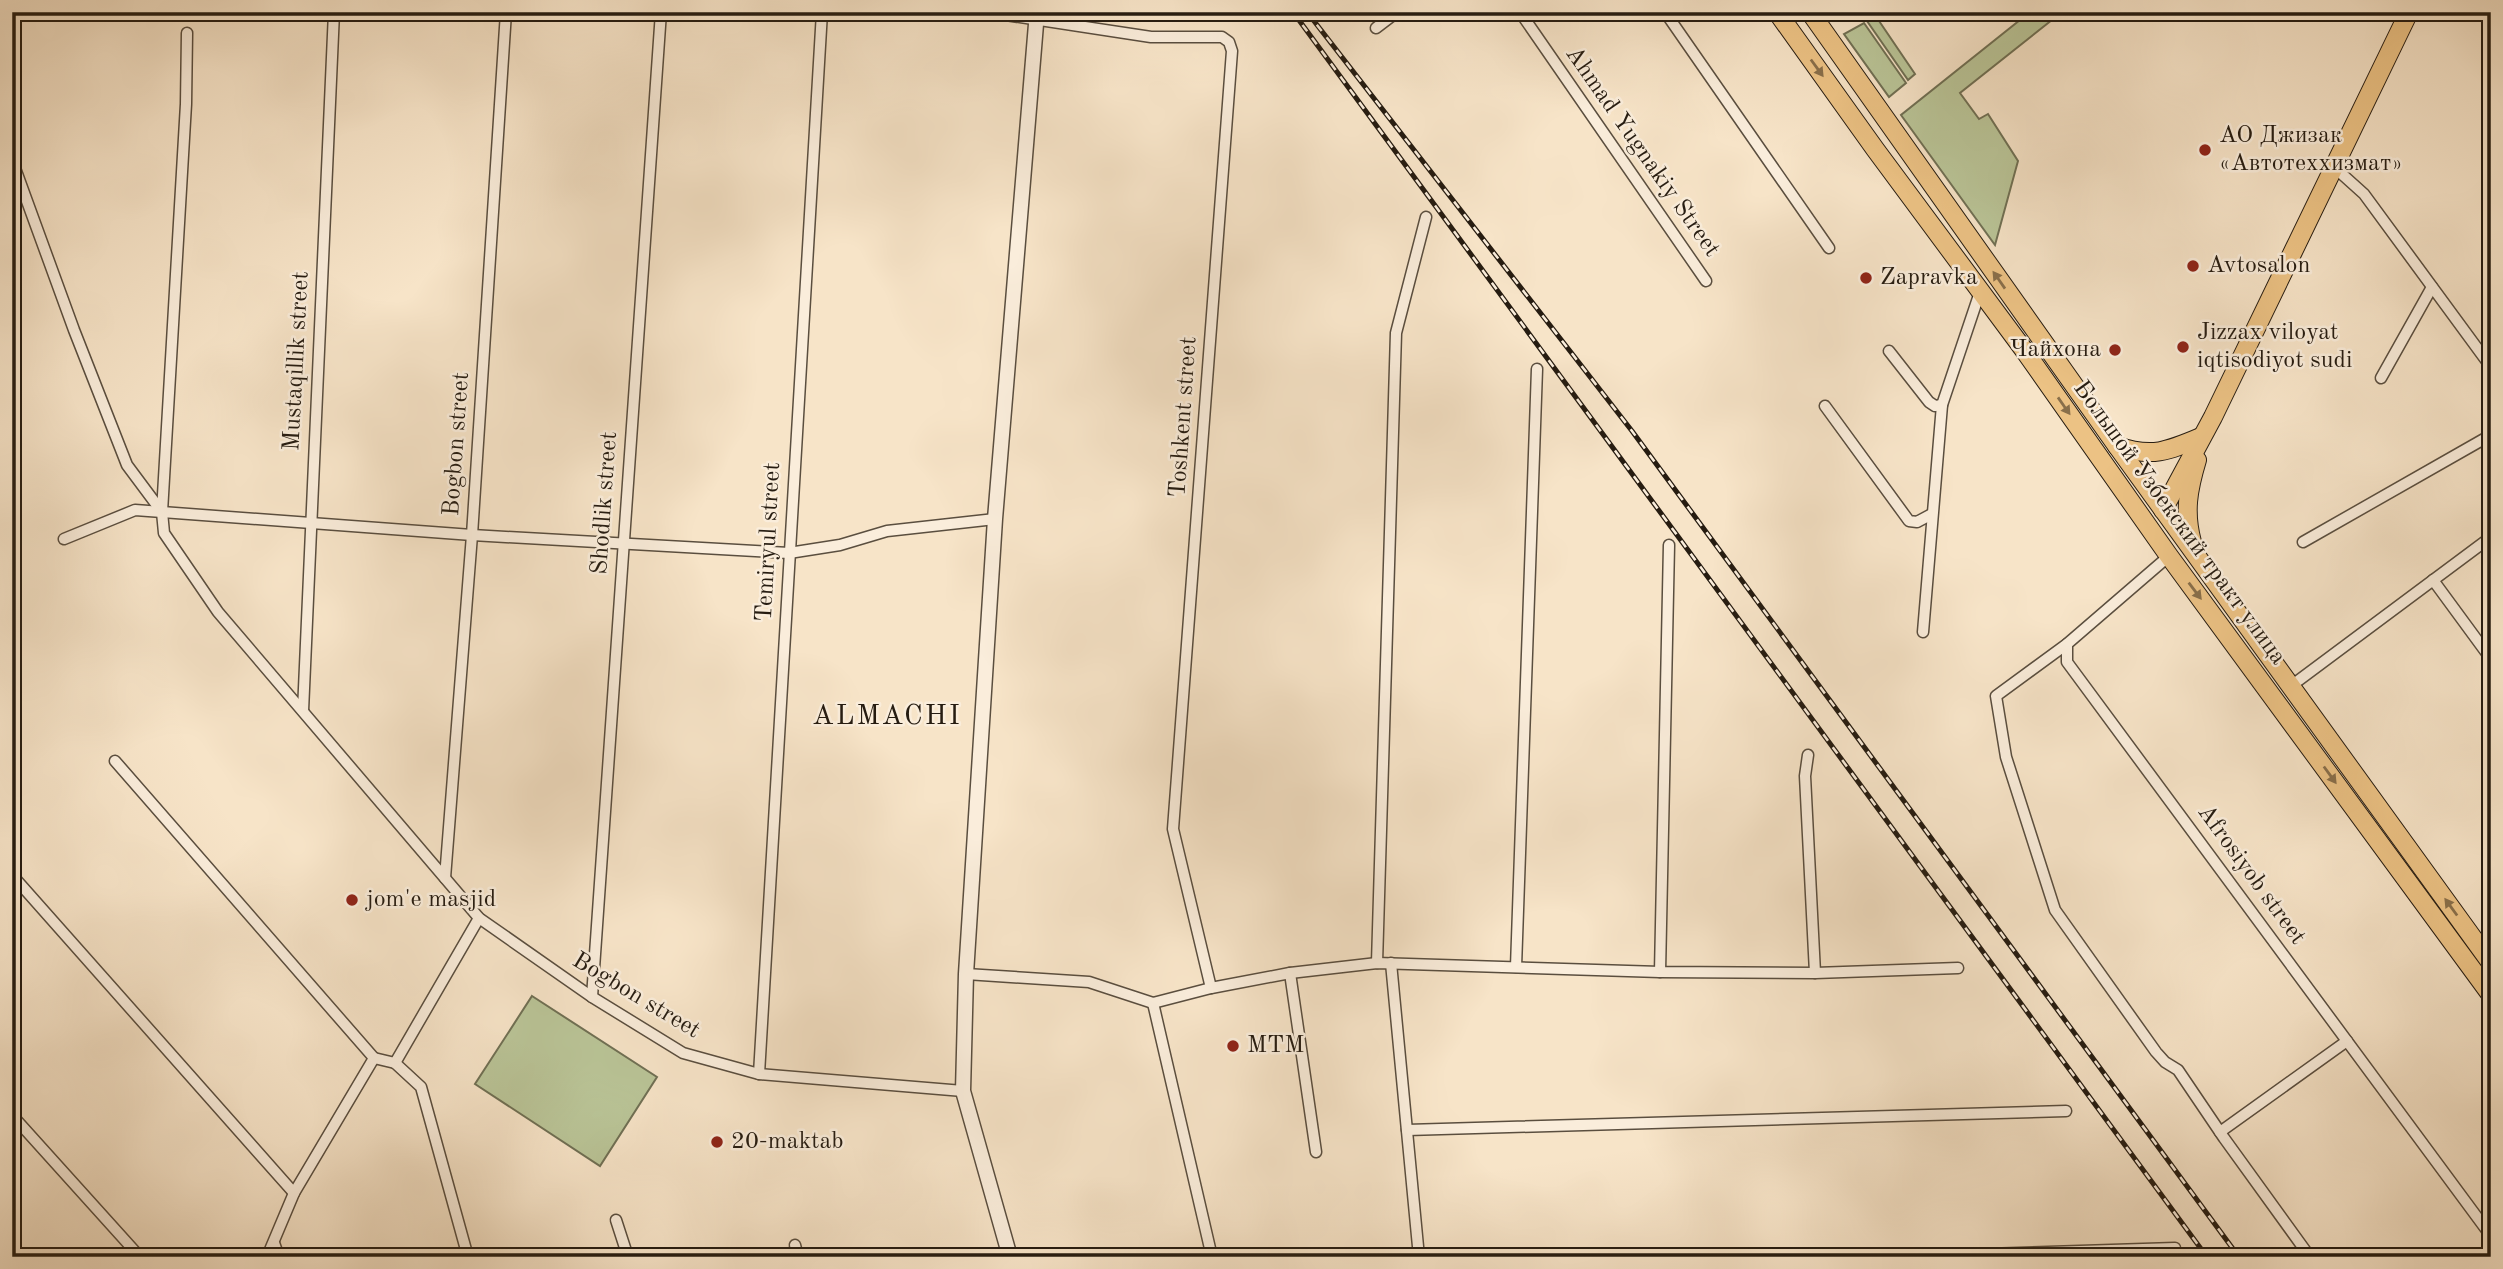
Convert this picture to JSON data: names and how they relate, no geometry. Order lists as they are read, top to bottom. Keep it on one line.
{"streets":{"main road":["Большой Узбекский тракт улица"],"street":["Ahmad Yugnakiy Street","Mustaqillik street","Toshkent street","Bogbon street","Shodlik street","Temiryul street","Afrosiyob street"]},"crossings":[["Mustaqillik street","Bogbon street"],["Bogbon street","Shodlik street"],["Bogbon street","Temiryul street"]],"districts":["ALMACHI"],"places":["АО Джизак «Автотеххизмат»","Avtosalon","Zapravka","Jizzax viloyat iqtisodiyot sudi","Чайхона","jom'e masjid","MTM","20-maktab"]}
